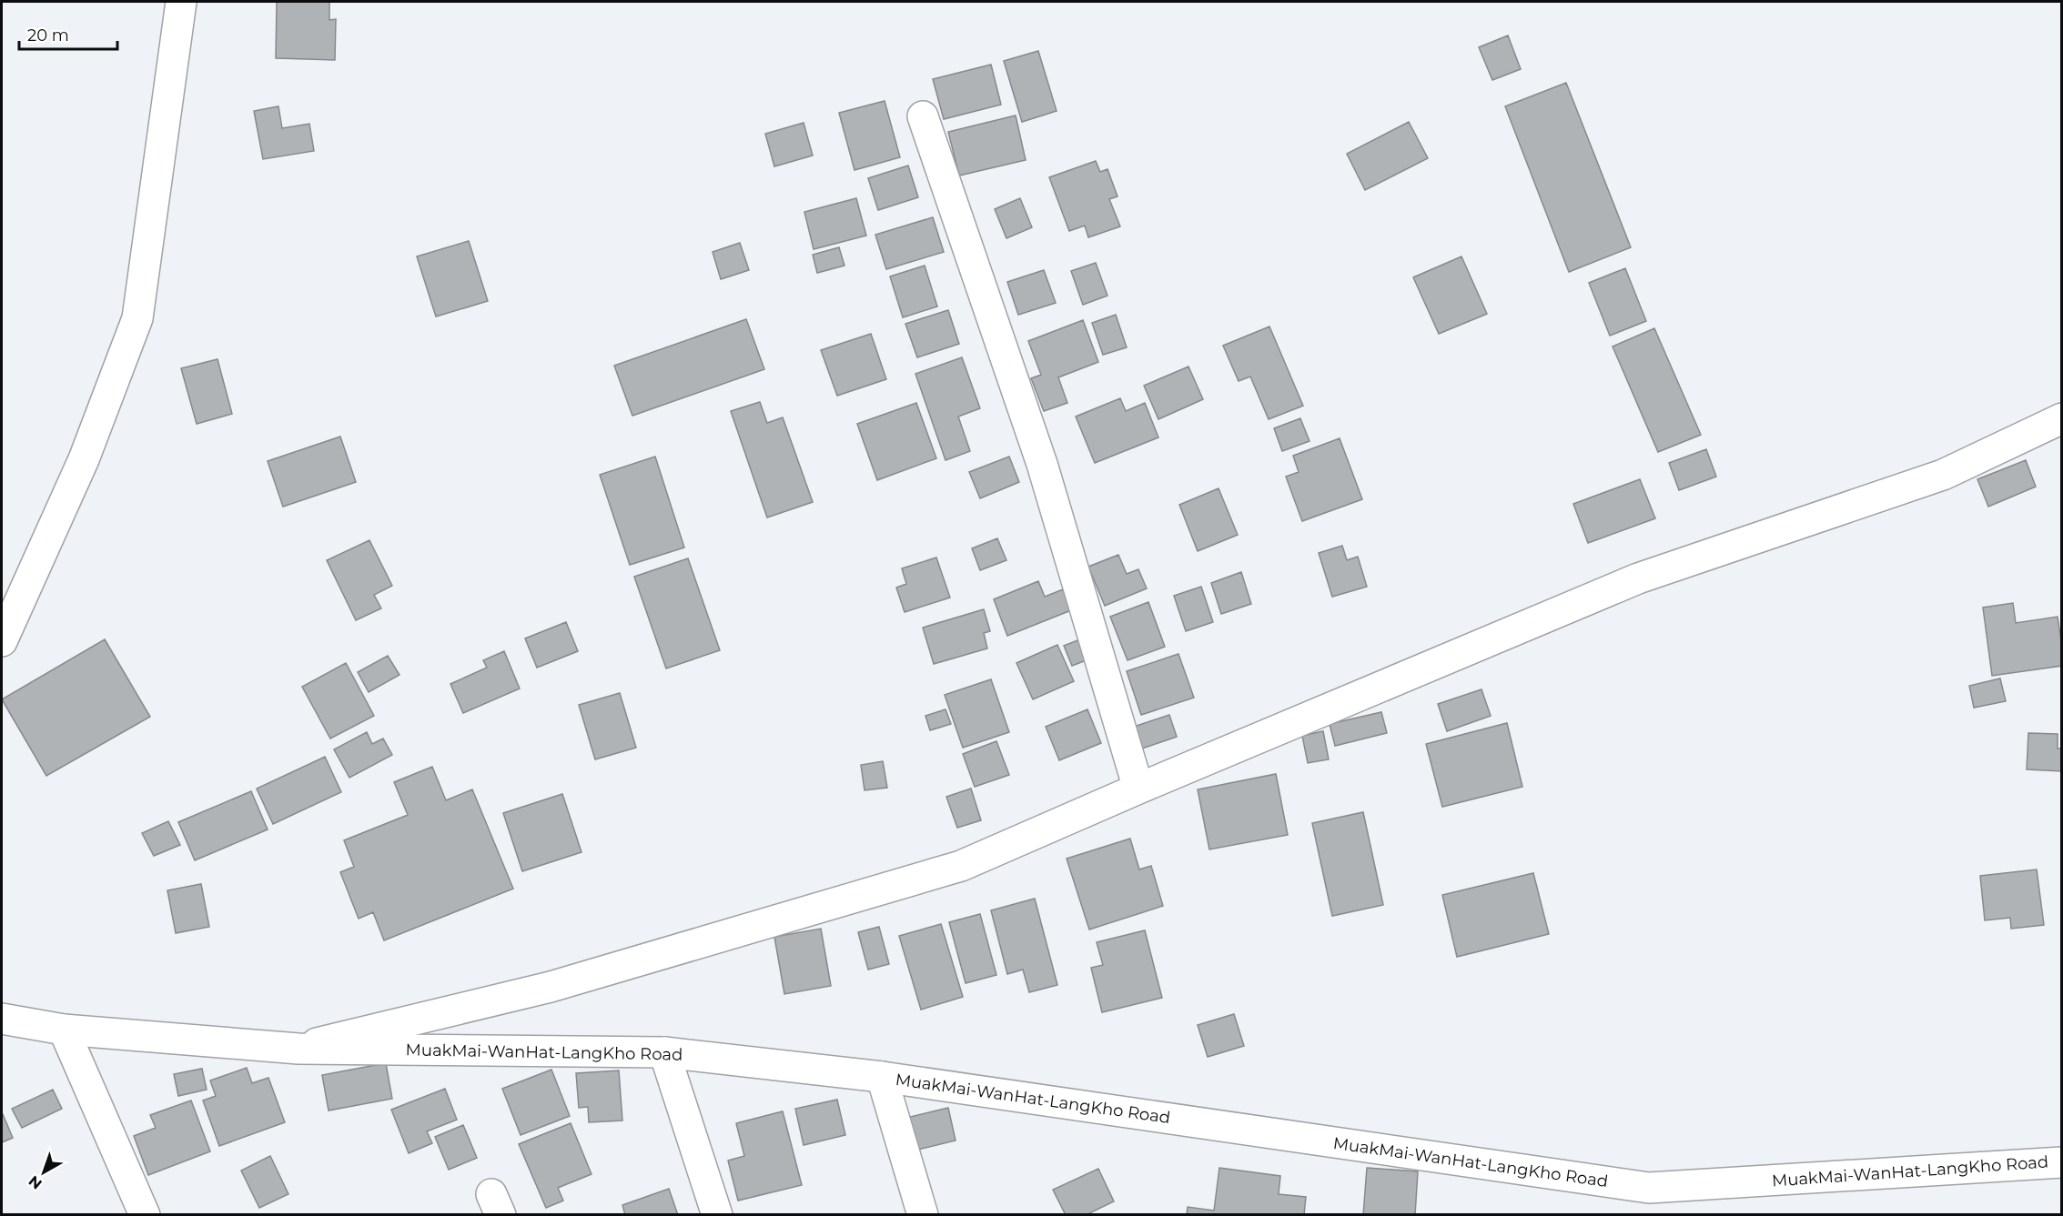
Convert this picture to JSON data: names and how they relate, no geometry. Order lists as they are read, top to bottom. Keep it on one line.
{"streets":{"street":["MuakMai-WanHat-LangKho Road"]},"scale_bar":"20 m","north":"bottom left"}
